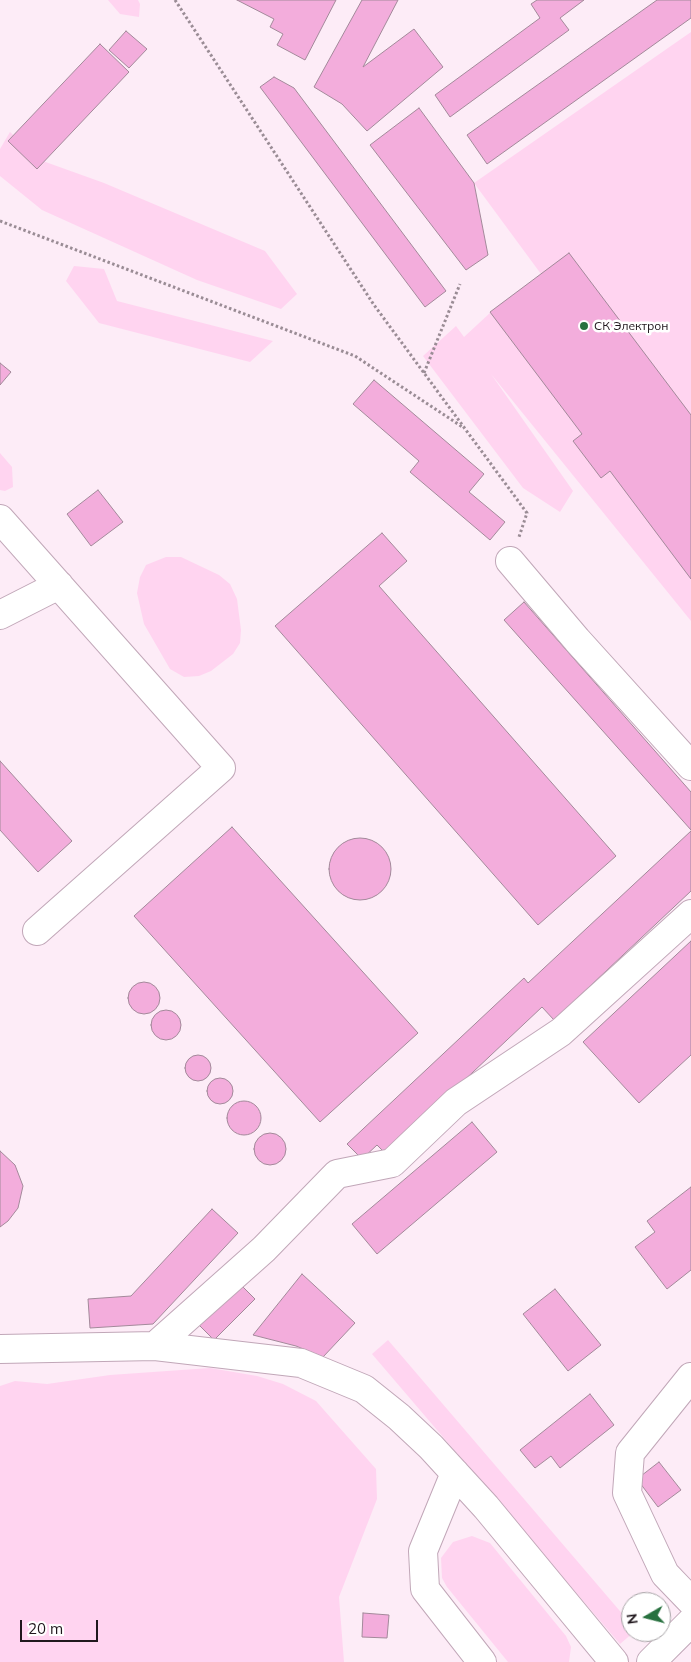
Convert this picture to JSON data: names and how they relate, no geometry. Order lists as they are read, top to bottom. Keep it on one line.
{"places":["СК Электрон"],"scale_bar":"20 m","north":"left"}
